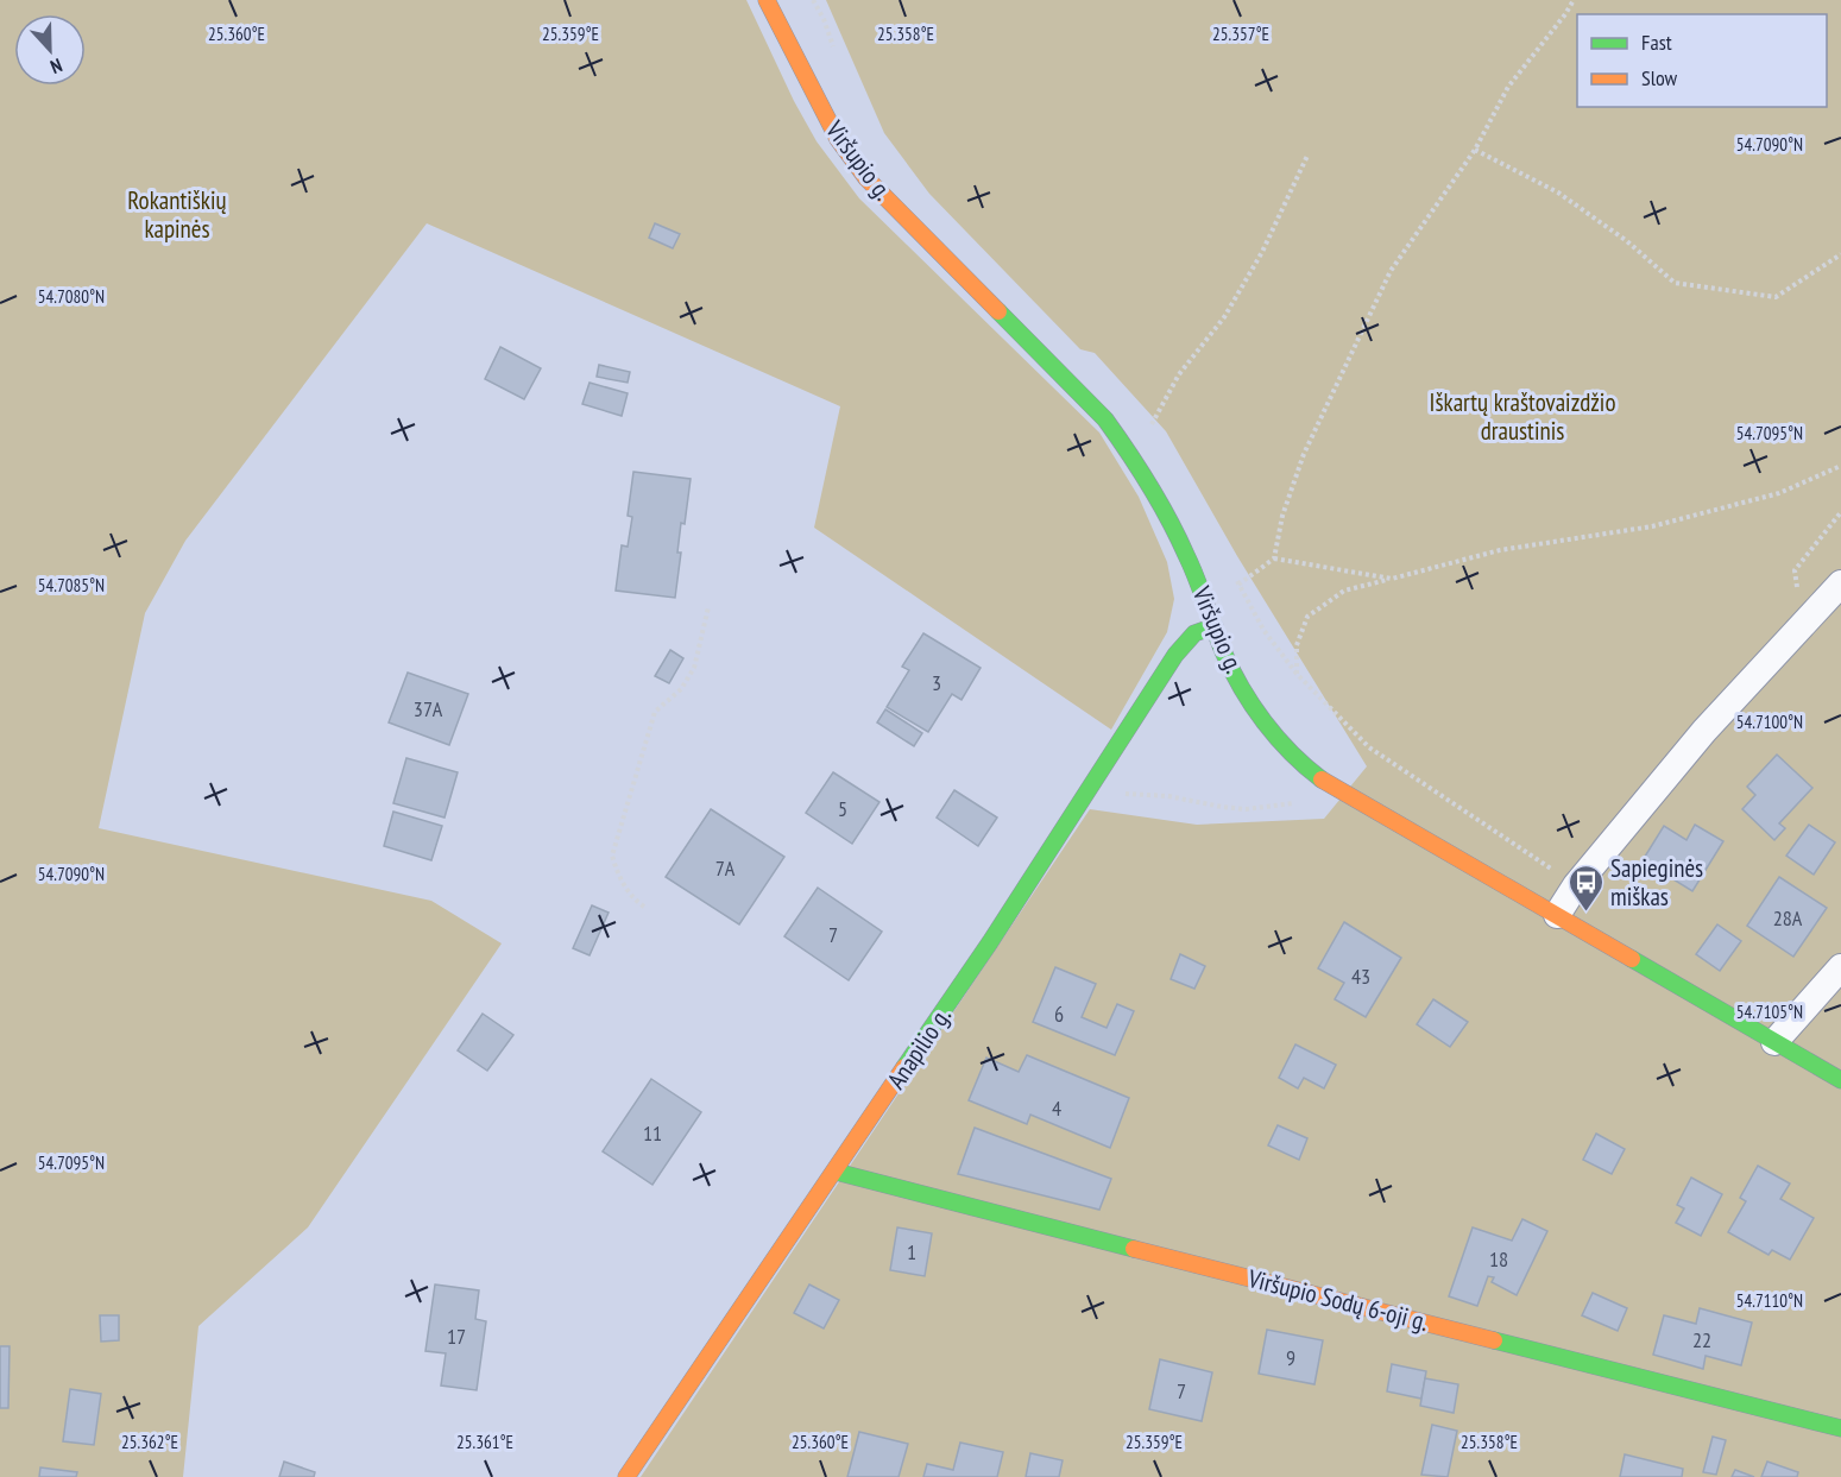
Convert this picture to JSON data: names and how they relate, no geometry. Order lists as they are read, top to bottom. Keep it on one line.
{"streets":{"street":["Viršupio g.","Anapilio g.","Viršupio Sodų 6-oji g."]},"crossings":[["Viršupio g.","Anapilio g."],["Anapilio g.","Viršupio Sodų 6-oji g."]],"parks":["Rokantiškių kapinės","Iškartų kraštovaizdžio draustinis"],"places":{"bus stop":["Sapieginės miškas"]},"house_numbers":["3","37A","5","7A","28A","7","43","6","4","11","1","18","17","22","9","7"],"legend":["Fast","Slow"],"north":"bottom","coordinates":["25.360°E","25.359°E","25.358°E","25.357°E","54.7090°N","54.7080°N","54.7095°N","54.7085°N","54.7100°N","54.7105°N","54.7110°N","25.362°E","25.361°E"]}
